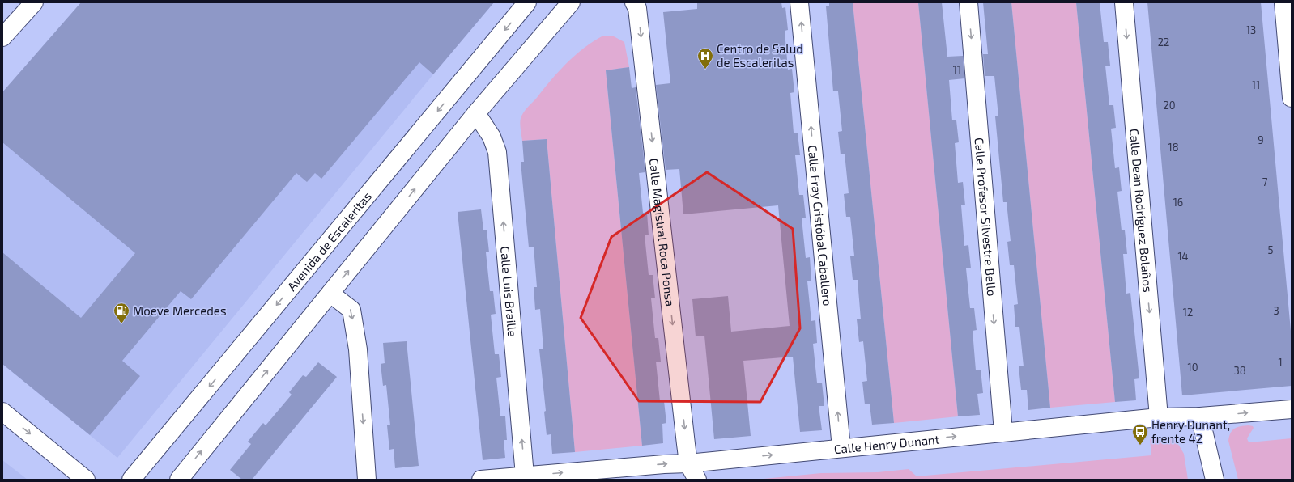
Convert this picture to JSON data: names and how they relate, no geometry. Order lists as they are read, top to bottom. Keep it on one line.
{"streets":{"street":["Calle Dean Rodríguez Bolaños","Calle Profesor Silvestre Bello","Calle Fray Cristóbal Caballero","Calle Magistral Roca Ponsa","Avenida de Escaleritas","Calle Luis Braille","Calle Henry Dunant"]},"crossings":[["Calle Dean Rodríguez Bolaños","Calle Henry Dunant"],["Calle Profesor Silvestre Bello","Calle Henry Dunant"],["Calle Fray Cristóbal Caballero","Calle Henry Dunant"],["Calle Magistral Roca Ponsa","Calle Henry Dunant"],["Calle Luis Braille","Calle Henry Dunant"]],"one_way":["Calle Dean Rodríguez Bolaños","Calle Profesor Silvestre Bello","Calle Fray Cristóbal Caballero","Calle Magistral Roca Ponsa","Calle Henry Dunant"],"places":{"hospital":["Centro de Salud de Escaleritas"],"fuel station":["Moeve Mercedes"],"bus stop":["Henry Dunant, frente 42"]},"house_numbers":["13","22","11","11","20","9","18","7","16","5","14","3","12","1","10","38"]}
